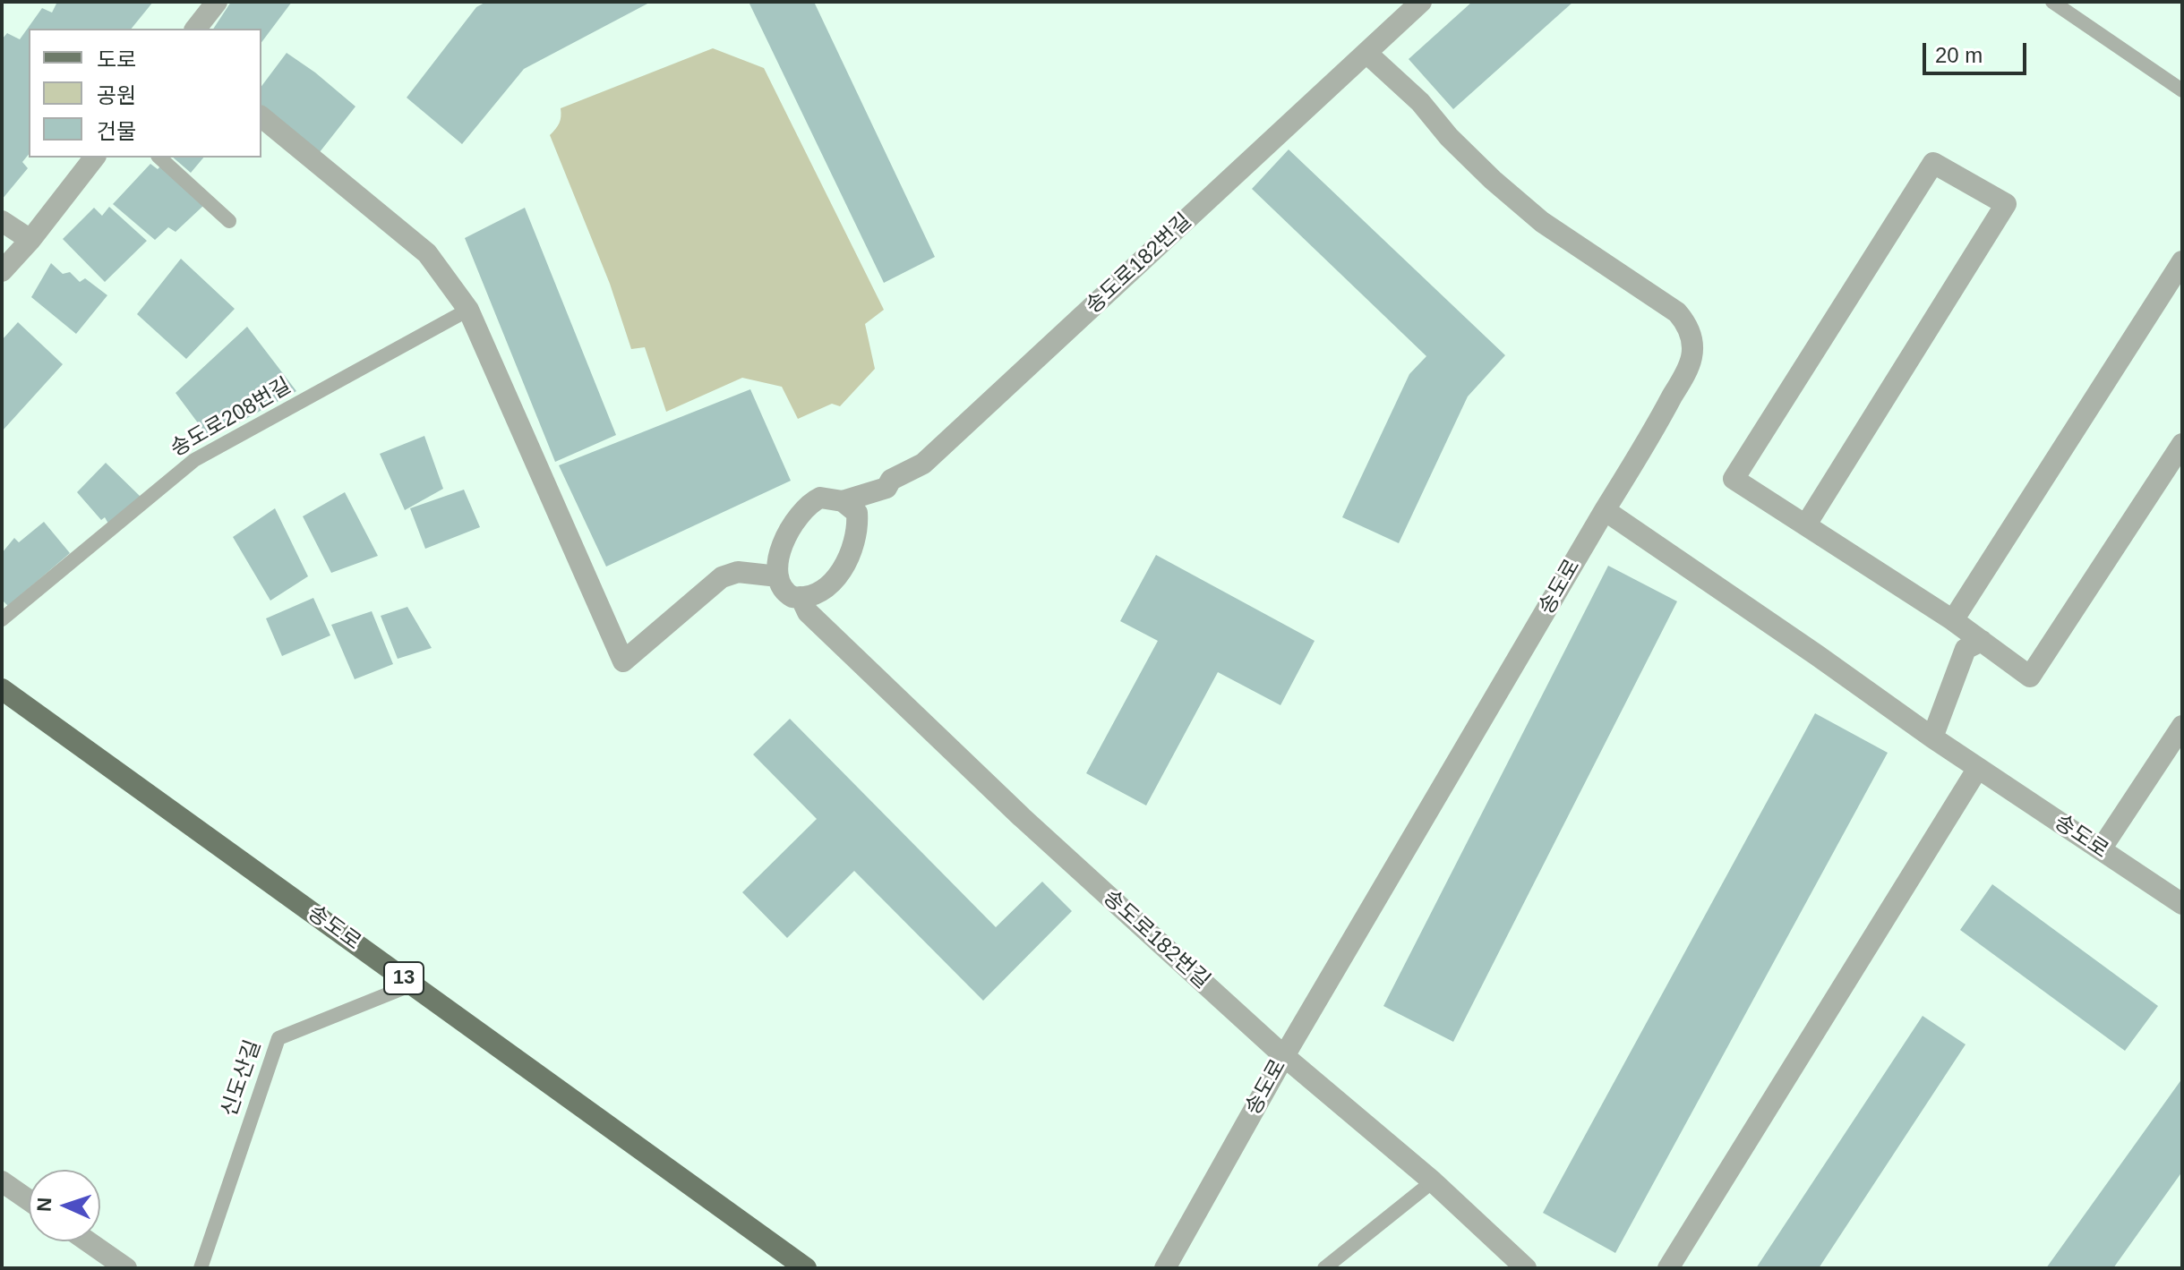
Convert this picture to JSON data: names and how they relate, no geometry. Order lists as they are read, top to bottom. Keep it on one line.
{"streets":{"main road":["송도로","13"],"street":["송도로182번길"],"lane":["송도로208번길","신도산길"]},"crossings":[["송도로182번길","송도로"],["송도로","신도산길"]],"legend":["도로","공원","건물"],"scale_bar":"20 m","north":"left"}
